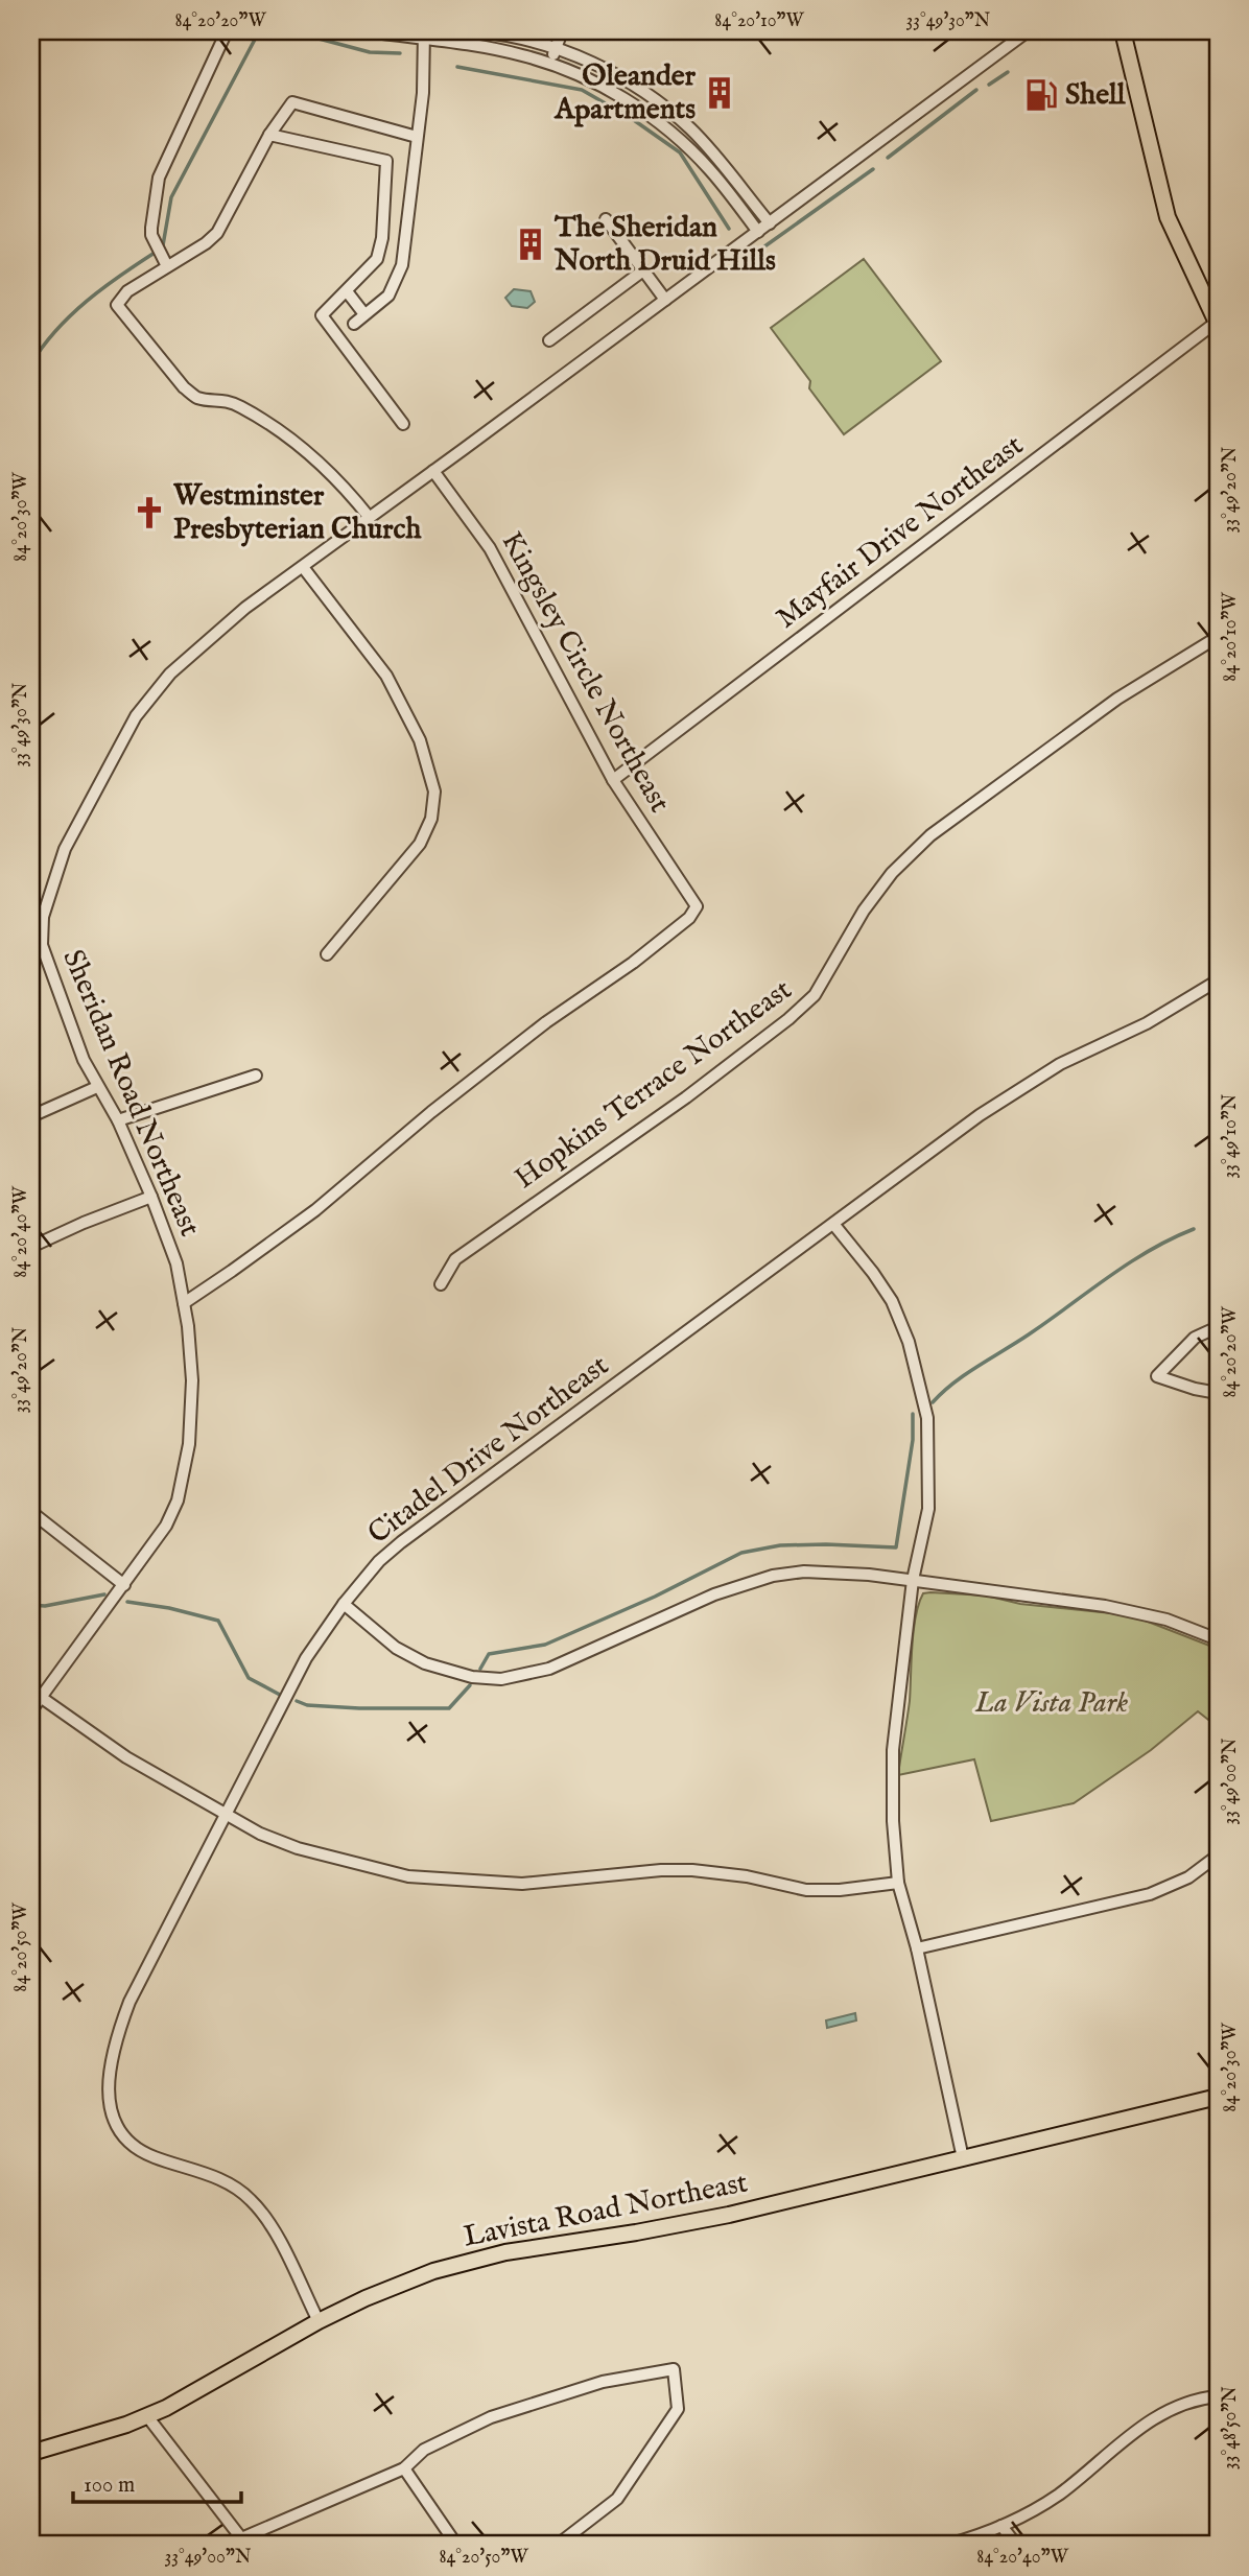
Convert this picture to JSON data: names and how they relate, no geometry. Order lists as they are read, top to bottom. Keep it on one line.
{"streets":{"main road":["Lavista Road Northeast"],"street":["Mayfair Drive Northeast","Kingsley Circle Northeast","Hopkins Terrace Northeast","Sheridan Road Northeast","Citadel Drive Northeast"]},"crossings":[["Mayfair Drive Northeast","Kingsley Circle Northeast"],["Kingsley Circle Northeast","Sheridan Road Northeast"],["Citadel Drive Northeast","Lavista Road Northeast"]],"parks":["La Vista Park"],"places":{"building":["Oleander Apartments","The Sheridan North Druid Hills"],"fuel station":["Shell"],"church":["Westminster Presbyterian Church"]},"scale_bar":"100 m","coordinates":["84°20'20\"W","84°20'10\"W","33°49'30\"N","33°49'20\"N","84°20'30\"W","33°49'10\"N","84°20'40\"W","33°49'00\"N","84°20'50\"W","33°48'50\"N"]}
